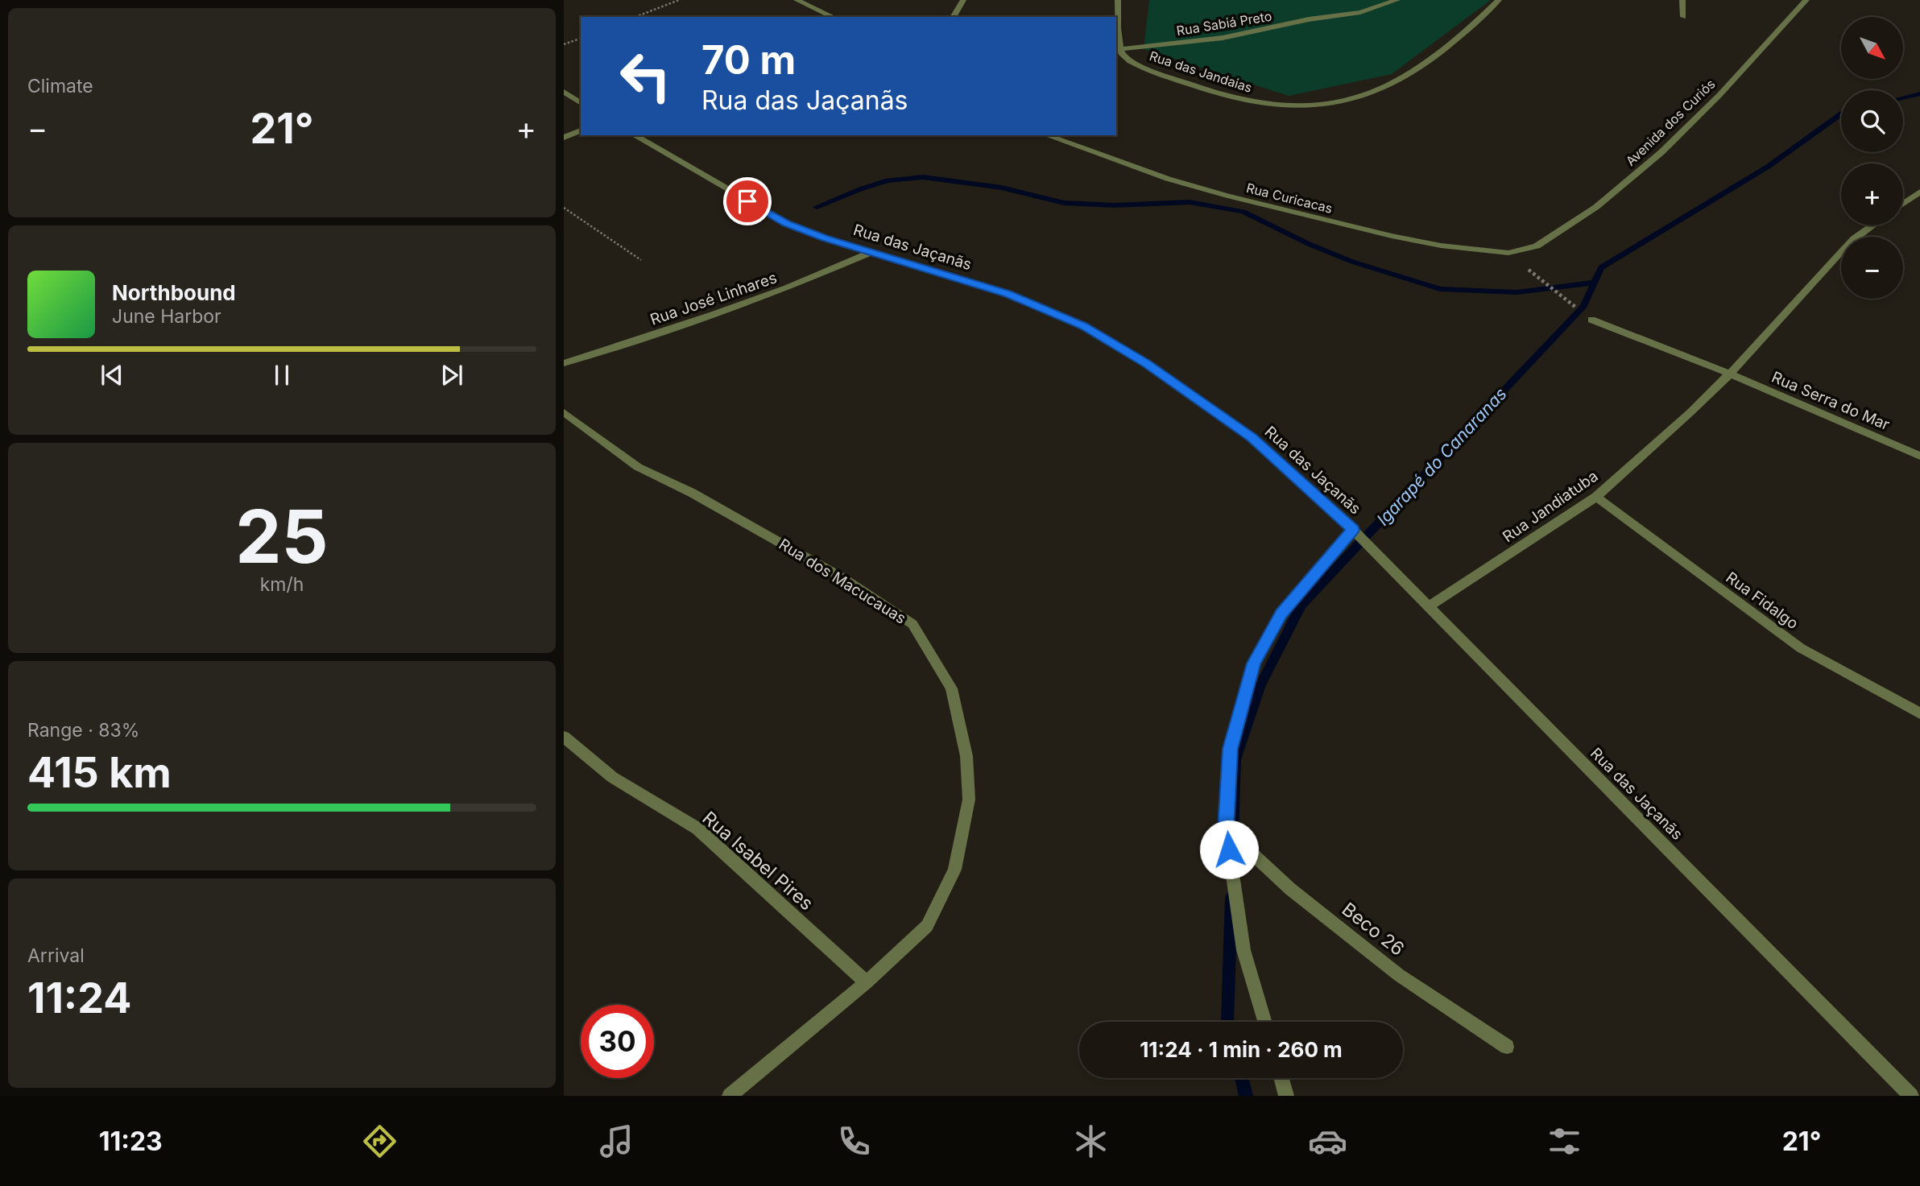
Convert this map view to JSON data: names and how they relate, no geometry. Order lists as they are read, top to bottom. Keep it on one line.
{"streets":{"street":["Rua Sabiá Preto","Rua das Jandaias","Avenida dos Curiós","Rua Curicacas","Rua das Jaçanãs","Rua José Linhares","Rua Serra do Mar","Rua Jandiatuba","Rua dos Macucauas","Rua Fidalgo","Rua Isabel Pires","Beco 26"]},"crossings":[["Rua Sabiá Preto","Rua das Jandaias"],["Avenida dos Curiós","Rua Curicacas"],["Rua das Jaçanãs","Rua José Linhares"],["Rua das Jaçanãs","Rua Jandiatuba"],["Rua Serra do Mar","Rua Jandiatuba"],["Rua Jandiatuba","Rua Fidalgo"],["Rua dos Macucauas","Rua Isabel Pires"]],"water":["Igarapé do Canaranas"],"north":"bottom right","page":{"tile":["Climate",["25","km/h"],["Range · 83%","415 km"],["Arrival","11:24"]],"map_buttons":["+","−"],"turn":["70 m","Rua das Jaçanãs"],"heat":["−","21°","+"],"song":["Northbound","June Harbor"],"limit":"30","trip":"11:24 · 1 min · 260 m","tabs":["11:23","21°"]}}
